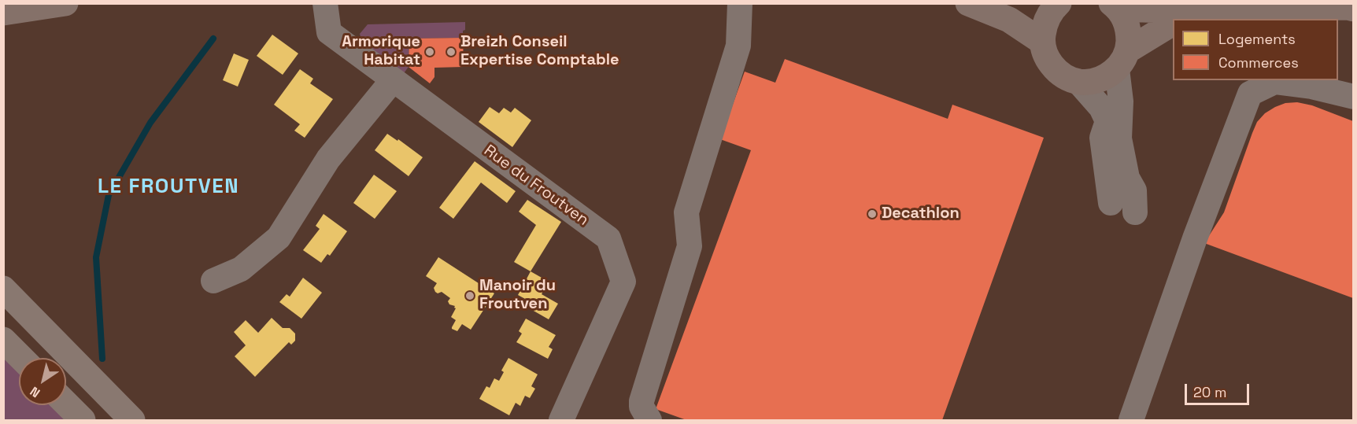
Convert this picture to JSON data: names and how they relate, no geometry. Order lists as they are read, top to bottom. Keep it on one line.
{"streets":{"street":["Rue du Froutven"]},"districts":["LE FROUTVEN"],"places":["Armorique Habitat","Breizh Conseil Expertise Comptable","Decathlon","Manoir du Froutven"],"legend":["Logements","Commerces"],"scale_bar":"20 m","north":"bottom left"}
